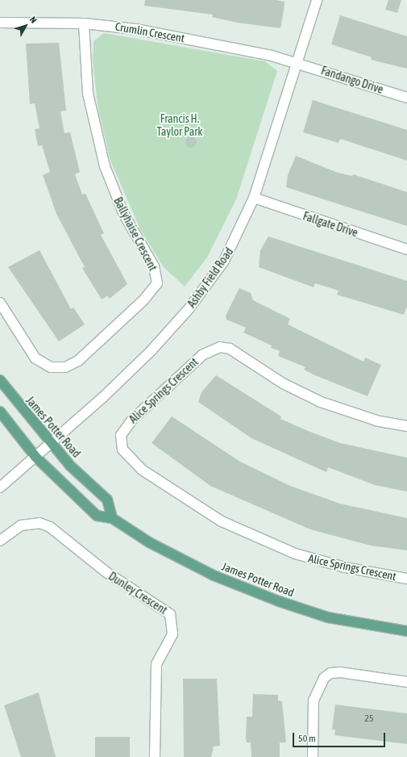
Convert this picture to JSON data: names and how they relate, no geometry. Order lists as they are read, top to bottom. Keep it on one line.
{"streets":{"main road":["James Potter Road"],"street":["Crumlin Crescent","Fandango Drive","Fallgate Drive","Ballyhaise Crescent","Ashby Field Road","Alice Springs Crescent","Dunley Crescent"]},"crossings":[["Crumlin Crescent","Fandango Drive"],["Crumlin Crescent","Ballyhaise Crescent"],["Crumlin Crescent","Ashby Field Road"],["Fandango Drive","Ashby Field Road"],["Fallgate Drive","Ashby Field Road"],["Ashby Field Road","James Potter Road"]],"parks":["Francis H. Taylor Park"],"house_numbers":["25"],"scale_bar":"50 m","north":"top right"}
